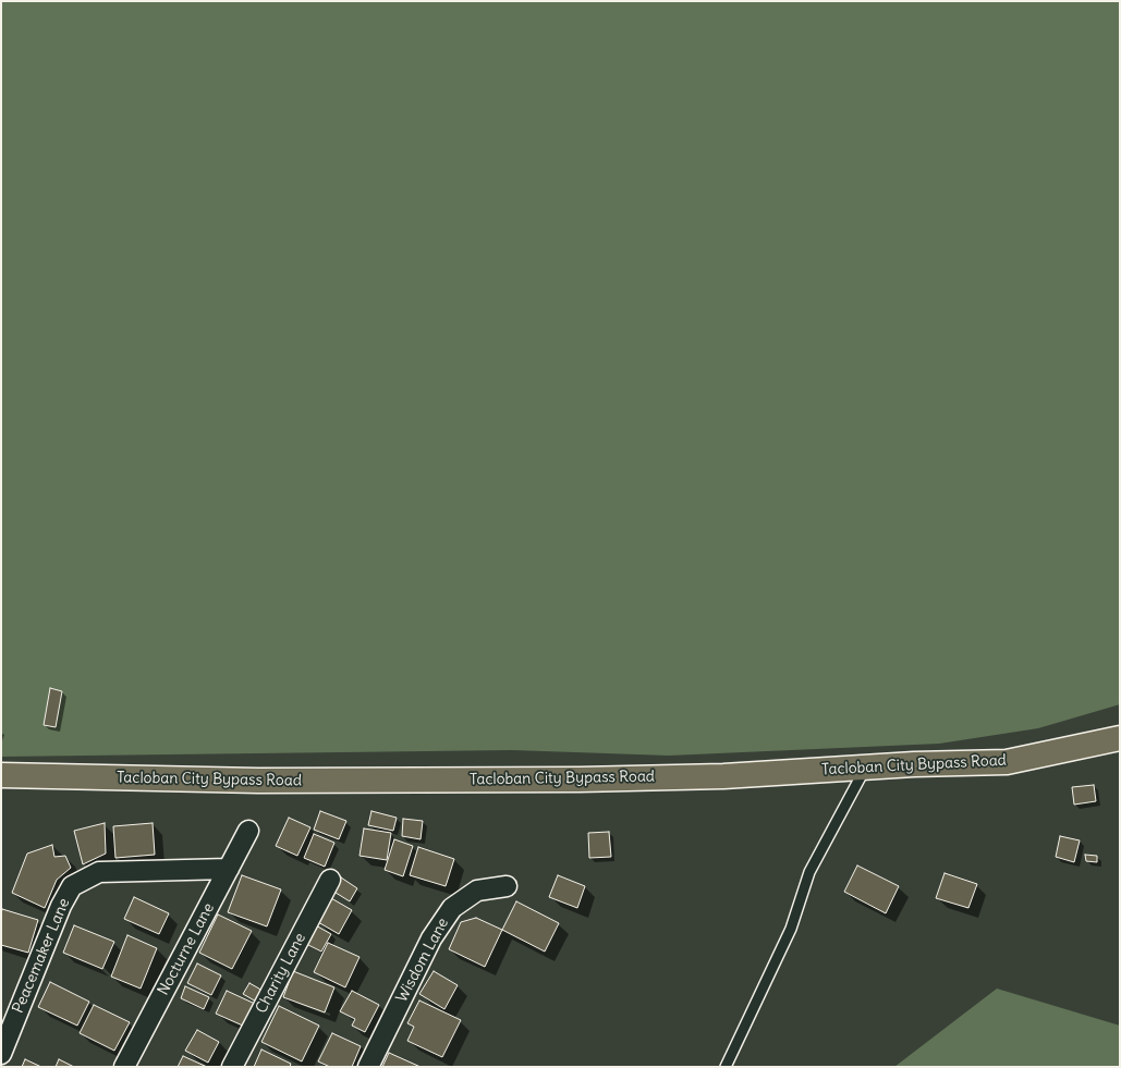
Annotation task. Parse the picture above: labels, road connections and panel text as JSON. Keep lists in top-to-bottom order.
{
  "streets": {
    "highway": ["Tacloban City Bypass Road"],
    "street": [
      "Nocturne Lane",
      "Peacemaker Lane",
      "Wisdom Lane",
      "Charity Lane"
    ]
  },
  "crossings": [
    ["Nocturne Lane", "Peacemaker Lane"]
  ]
}
